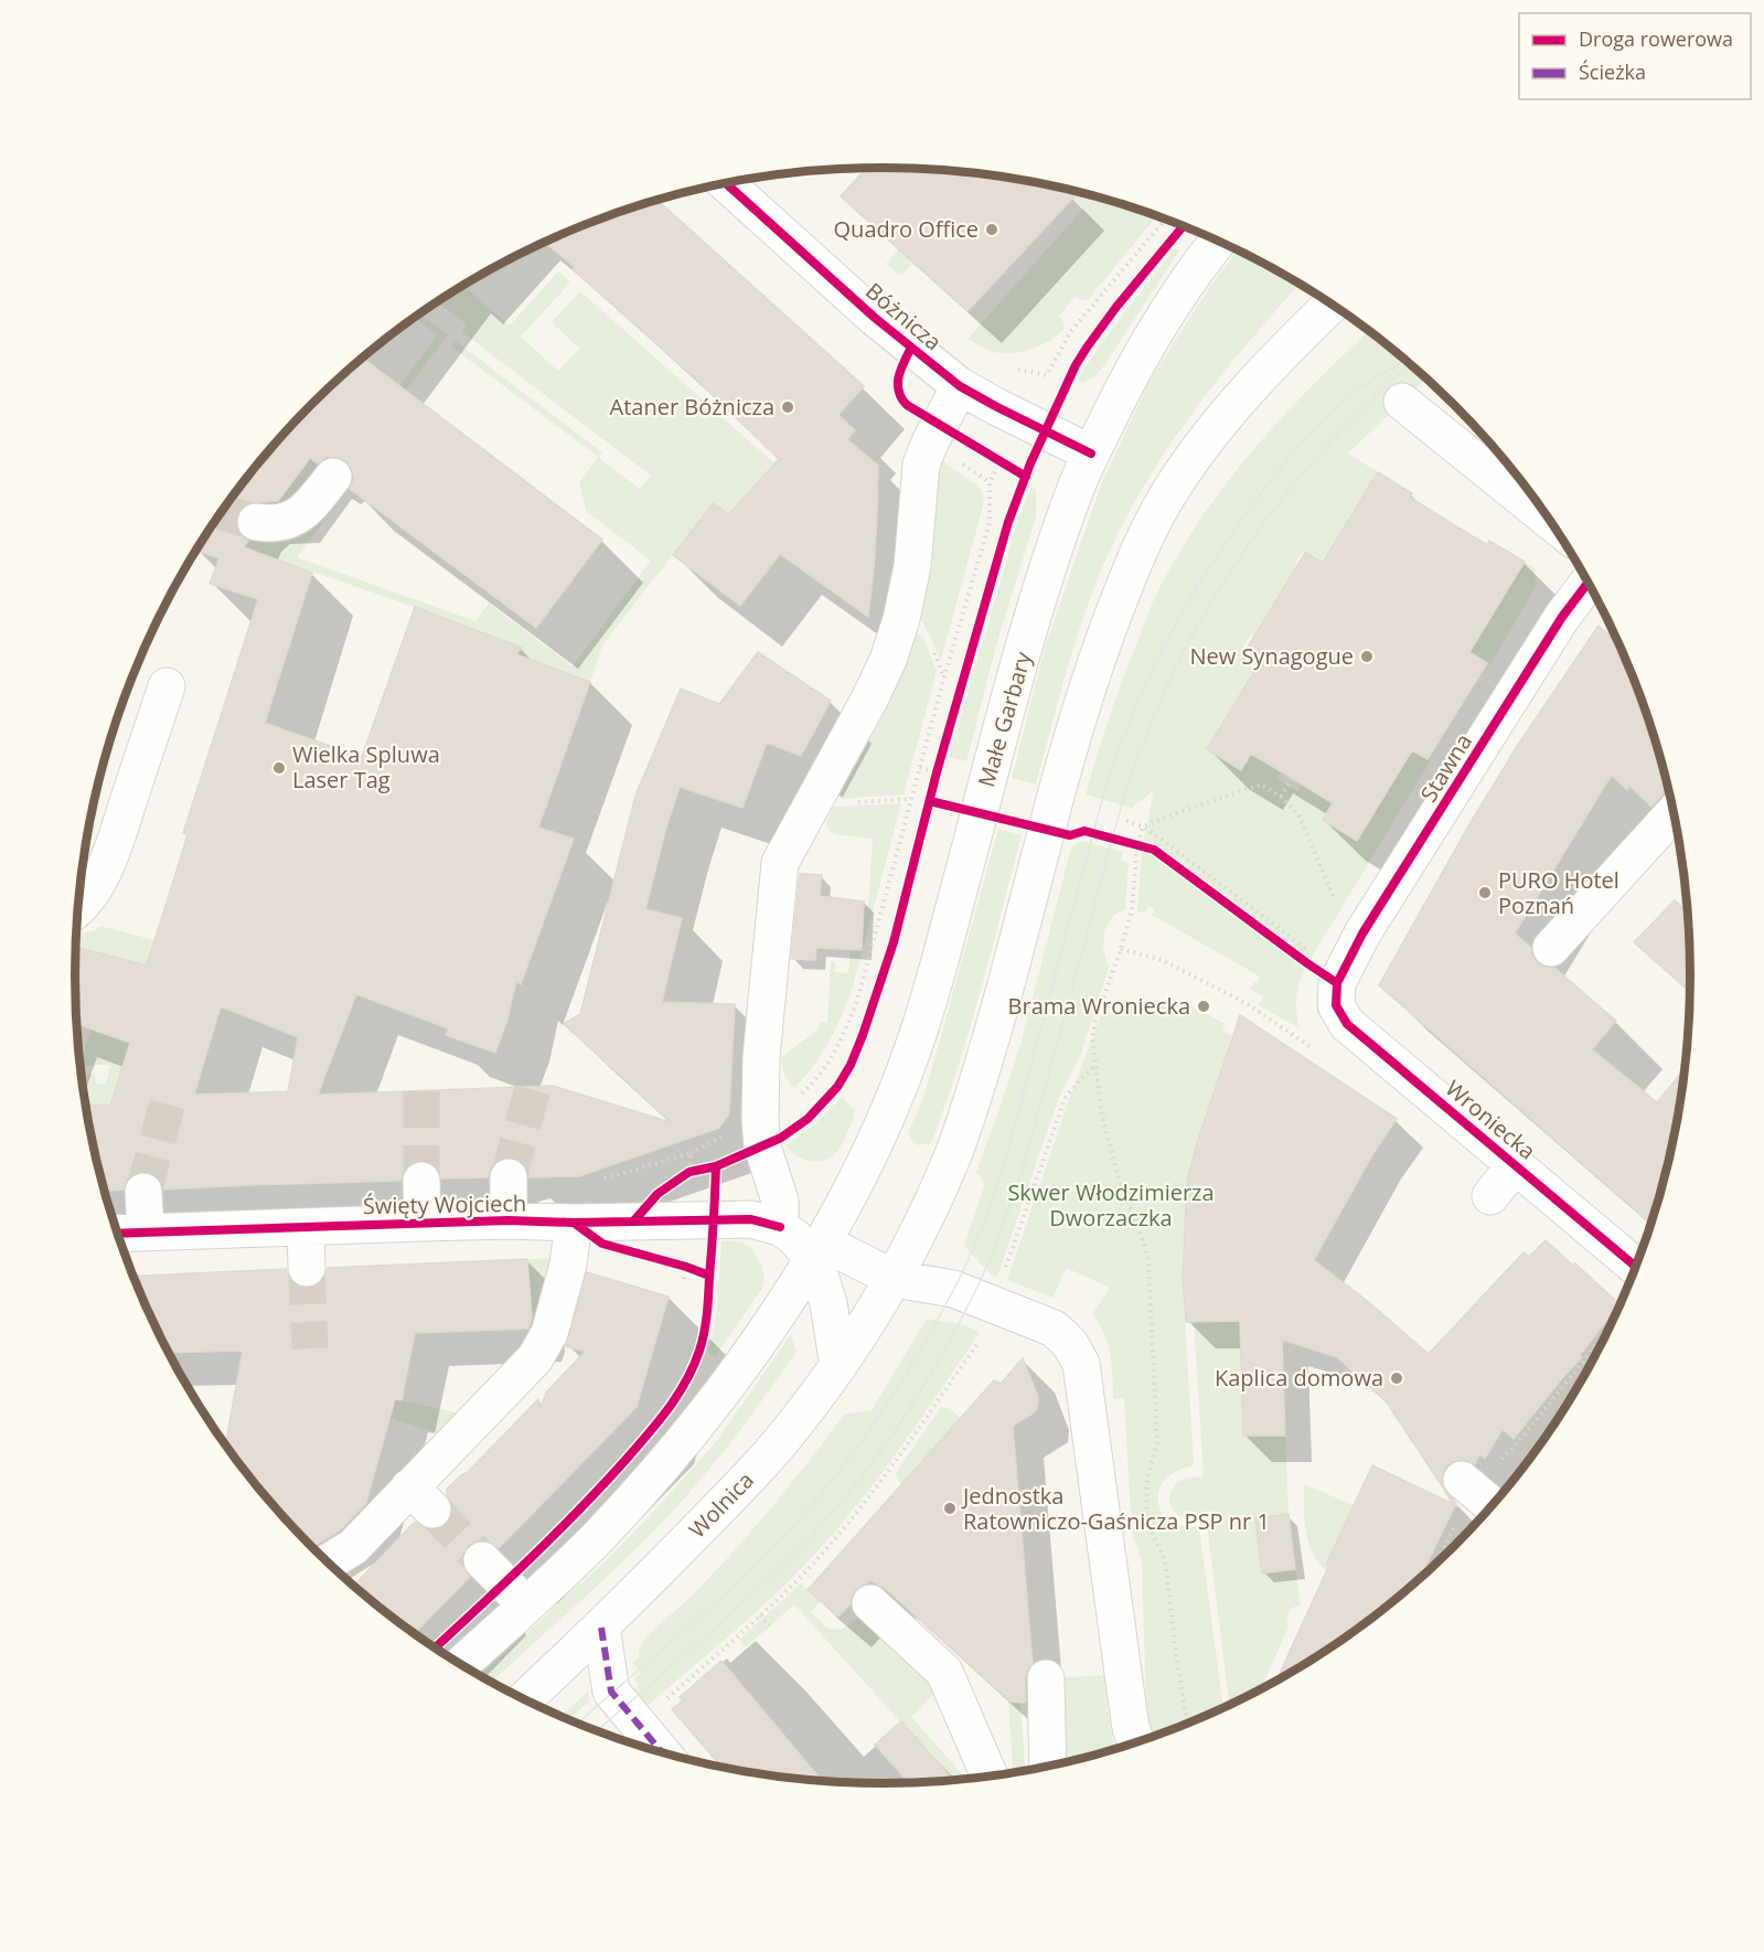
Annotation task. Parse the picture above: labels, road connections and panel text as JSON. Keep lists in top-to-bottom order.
{
  "streets": {
    "street": [
      "Bóżnicza",
      "Małe Garbary",
      "Stawna",
      "Wroniecka",
      "Święty Wojciech",
      "Wolnica"
    ]
  },
  "crossings": [
    ["Bóżnicza", "Małe Garbary"],
    ["Małe Garbary", "Święty Wojciech"],
    ["Stawna", "Wroniecka"]
  ],
  "parks": ["Skwer Włodzimierza Dworzaczka"],
  "places": [
    "Quadro Office",
    "Ataner Bóżnicza",
    "New Synagogue",
    "Wielka Spluwa Laser Tag",
    "PURO Hotel Poznań",
    "Brama Wroniecka",
    "Kaplica domowa",
    "Jednostka Ratowniczo-Gaśnicza PSP nr 1"
  ],
  "legend": ["Droga rowerowa", "Ścieżka"]
}
